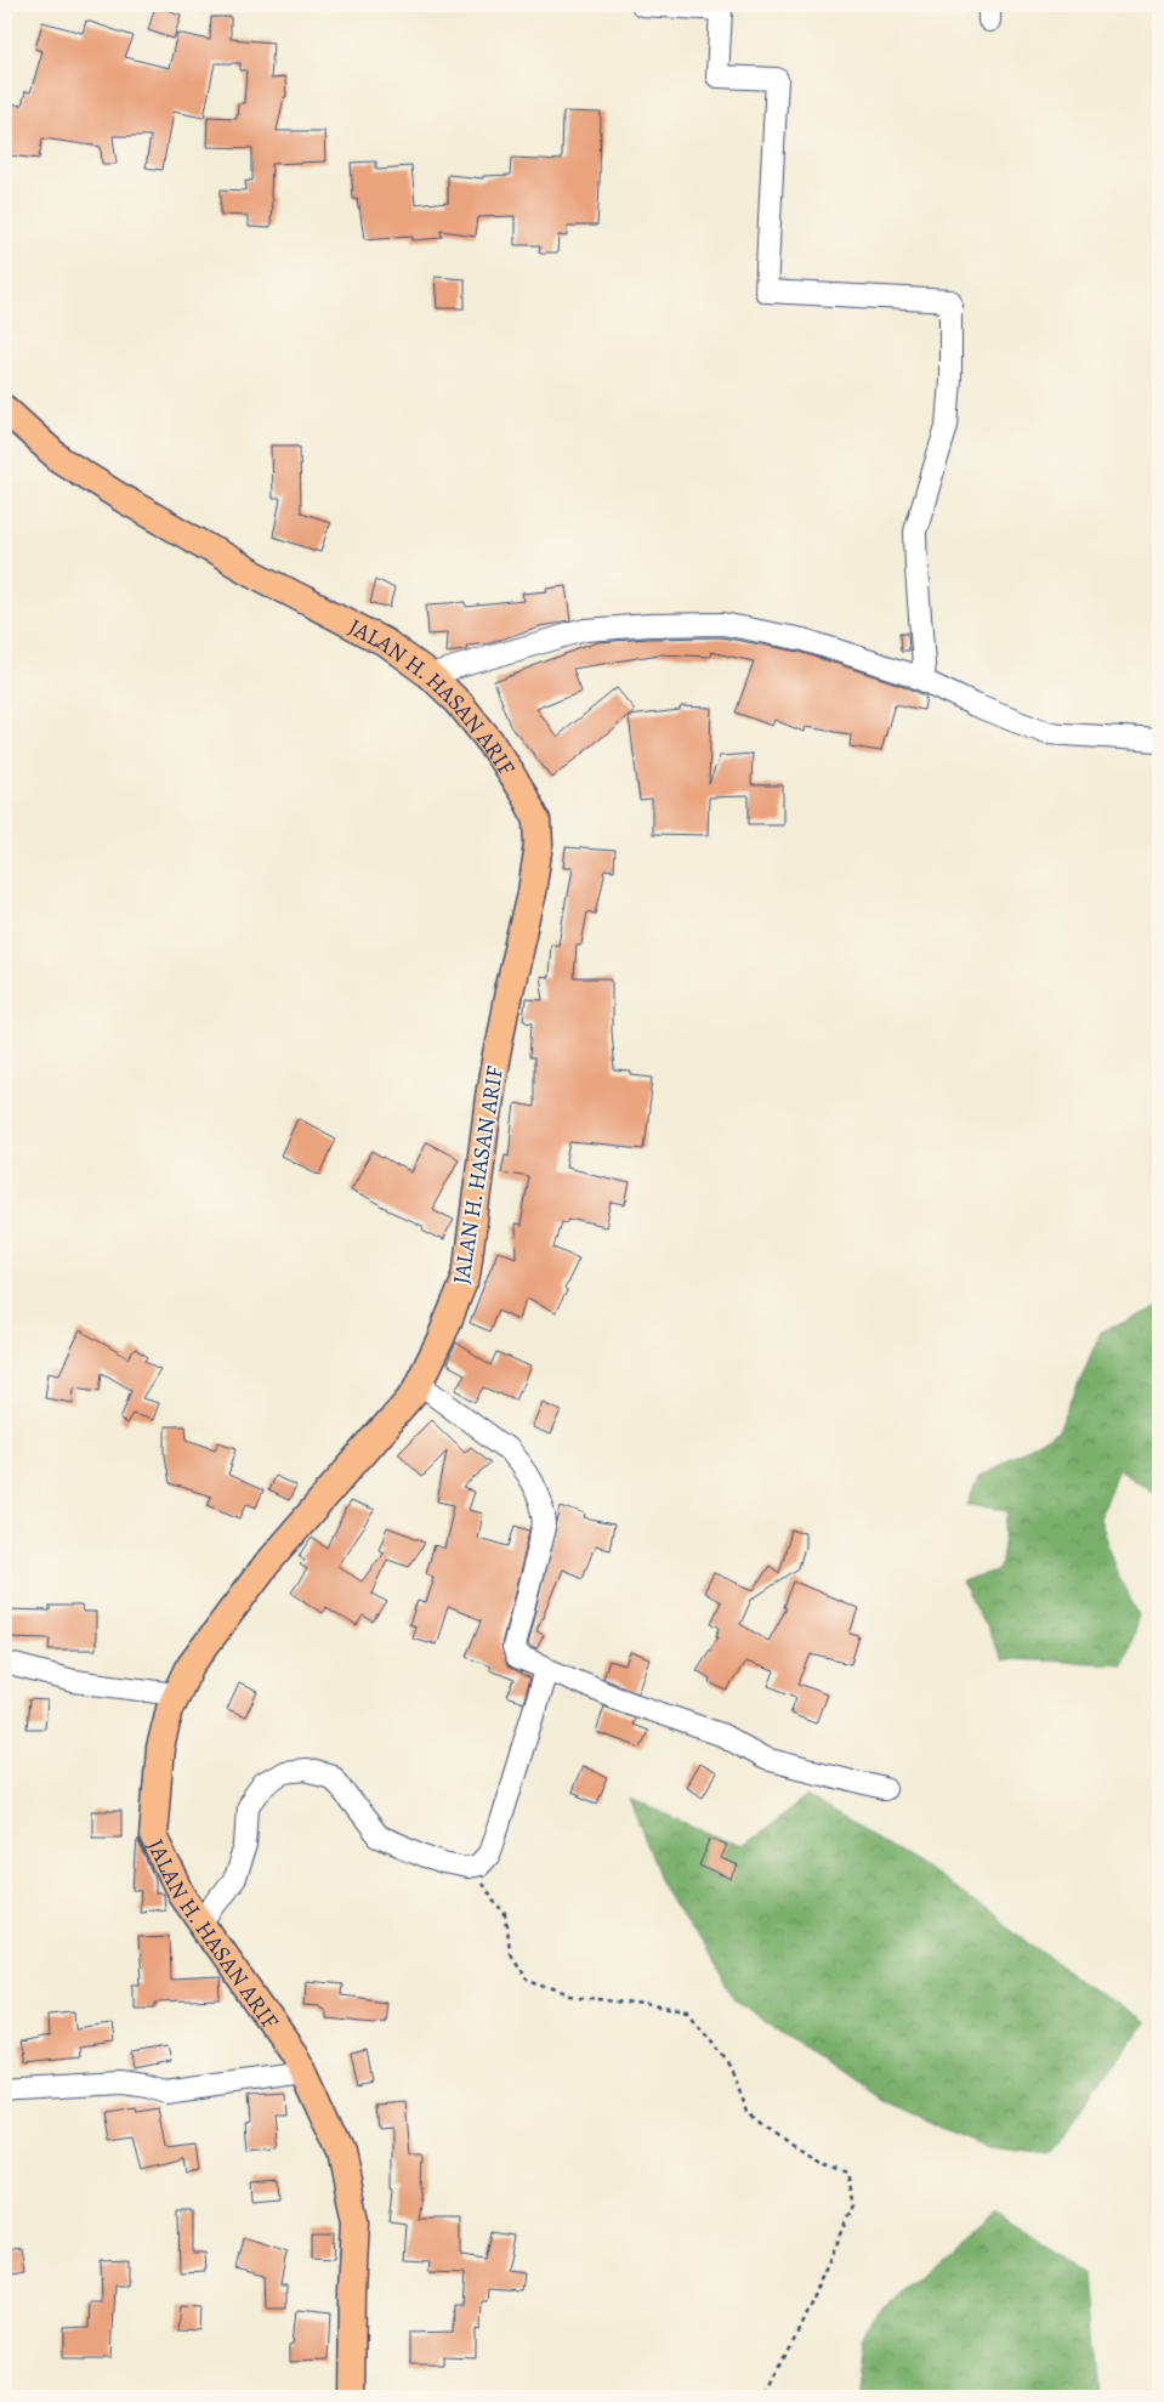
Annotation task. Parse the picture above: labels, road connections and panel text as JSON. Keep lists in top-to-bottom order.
{
  "streets": {
    "main road": ["JALAN H. HASAN ARIF"]
  }
}
